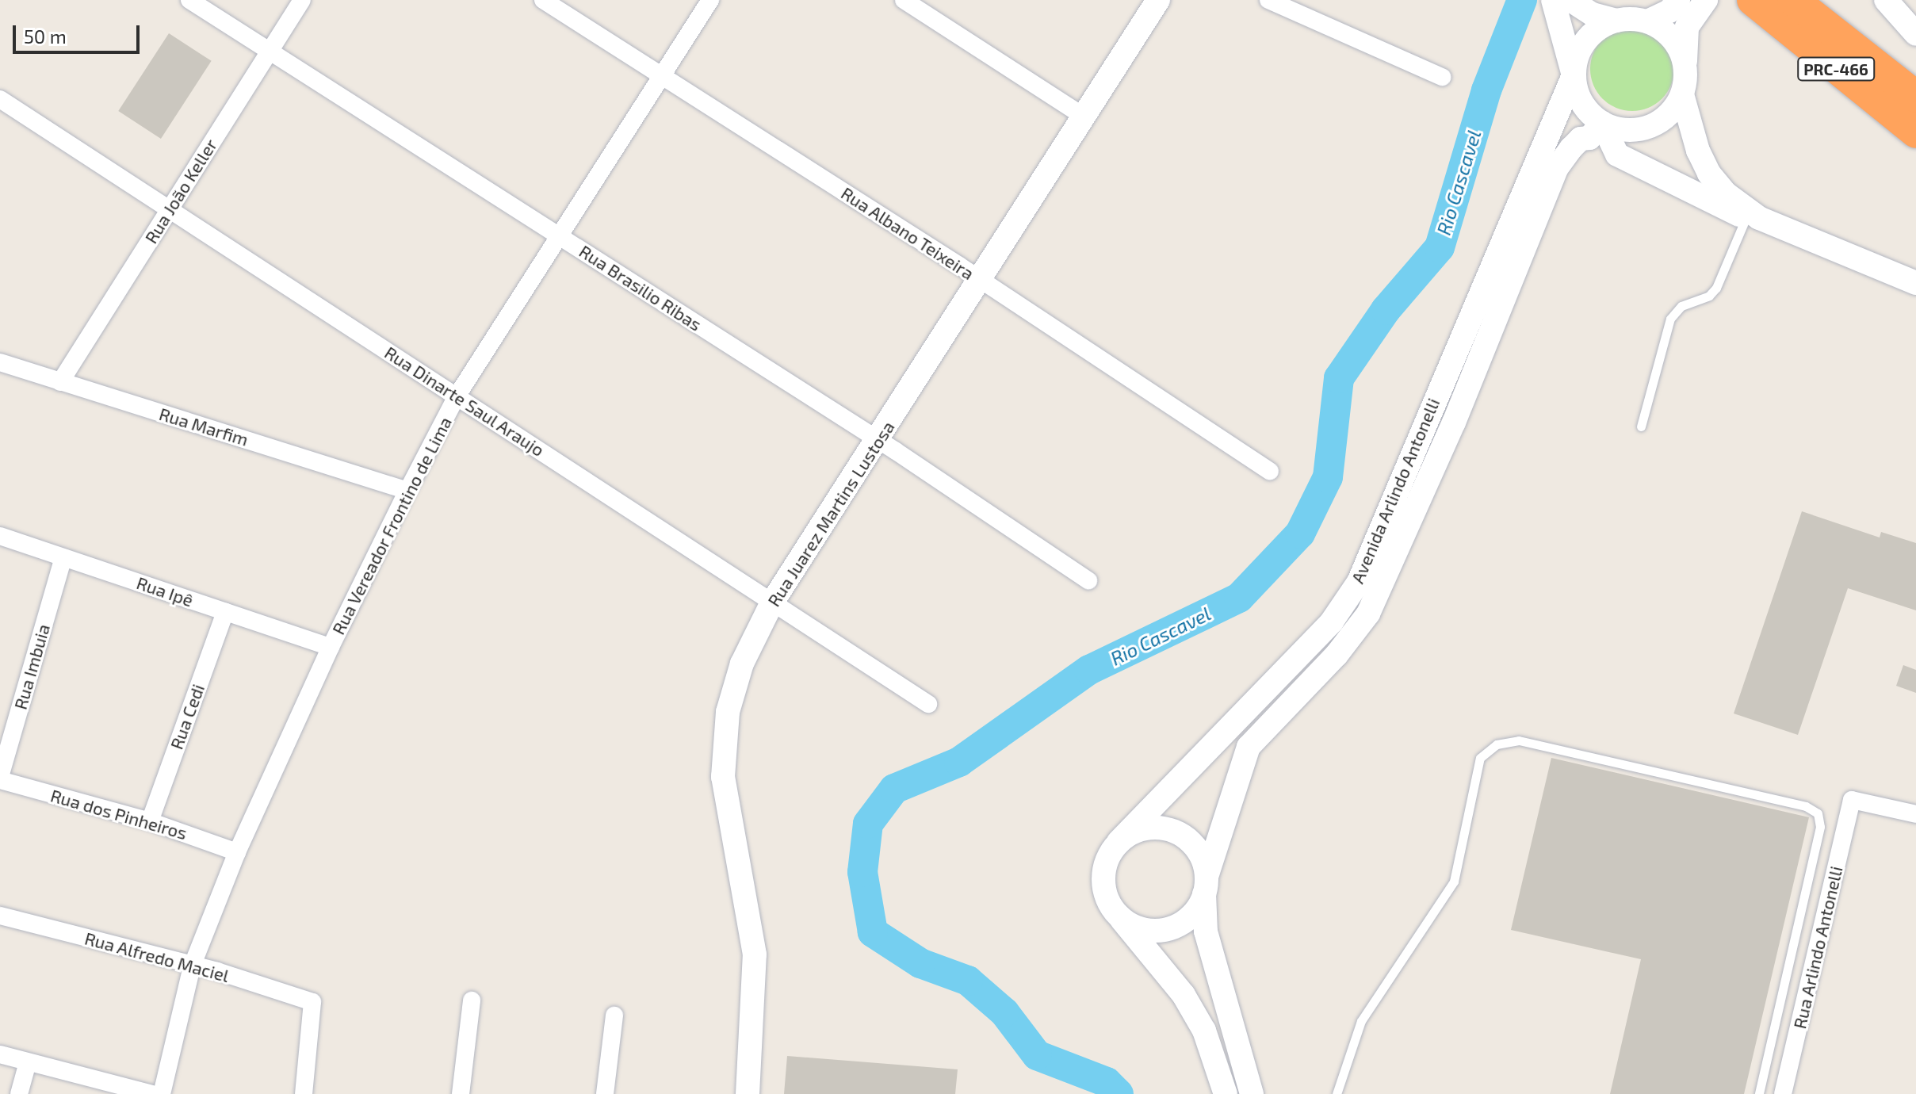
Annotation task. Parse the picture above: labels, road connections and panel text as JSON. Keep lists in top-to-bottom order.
{
  "streets": {
    "highway": ["PRC-466"],
    "main road": ["Avenida Arlindo Antonelli", "Rua Juarez Martins Lustosa"],
    "street": [
      "Rua João Keller",
      "Rua Albano Teixeira",
      "Rua Brasilio Ribas",
      "Rua Dinarte Saul Araujo",
      "Rua Marfim",
      "Rua Vereador Frontino de Lima",
      "Rua Ipê",
      "Rua Imbuia",
      "Rua Cedi",
      "Rua dos Pinheiros",
      "Rua Arlindo Antonelli",
      "Rua Alfredo Maciel"
    ]
  },
  "crossings": [
    ["Rua João Keller", "Rua Brasilio Ribas"],
    ["Rua João Keller", "Rua Dinarte Saul Araujo"],
    ["Rua João Keller", "Rua Marfim"],
    ["Rua Albano Teixeira", "Rua Juarez Martins Lustosa"],
    ["Rua Albano Teixeira", "Rua Vereador Frontino de Lima"],
    ["Rua Brasilio Ribas", "Rua Juarez Martins Lustosa"],
    ["Rua Brasilio Ribas", "Rua Vereador Frontino de Lima"],
    ["Rua Dinarte Saul Araujo", "Rua Juarez Martins Lustosa"],
    ["Rua Dinarte Saul Araujo", "Rua Vereador Frontino de Lima"],
    ["Rua Marfim", "Rua Vereador Frontino de Lima"],
    ["Rua Vereador Frontino de Lima", "Rua Ipê"],
    ["Rua Vereador Frontino de Lima", "Rua dos Pinheiros"],
    ["Rua Vereador Frontino de Lima", "Rua Alfredo Maciel"],
    ["Rua Ipê", "Rua Imbuia"],
    ["Rua Ipê", "Rua Cedi"],
    ["Rua Imbuia", "Rua dos Pinheiros"],
    ["Rua Cedi", "Rua dos Pinheiros"]
  ],
  "water": ["Rio Cascavel"],
  "scale_bar": "50 m"
}
